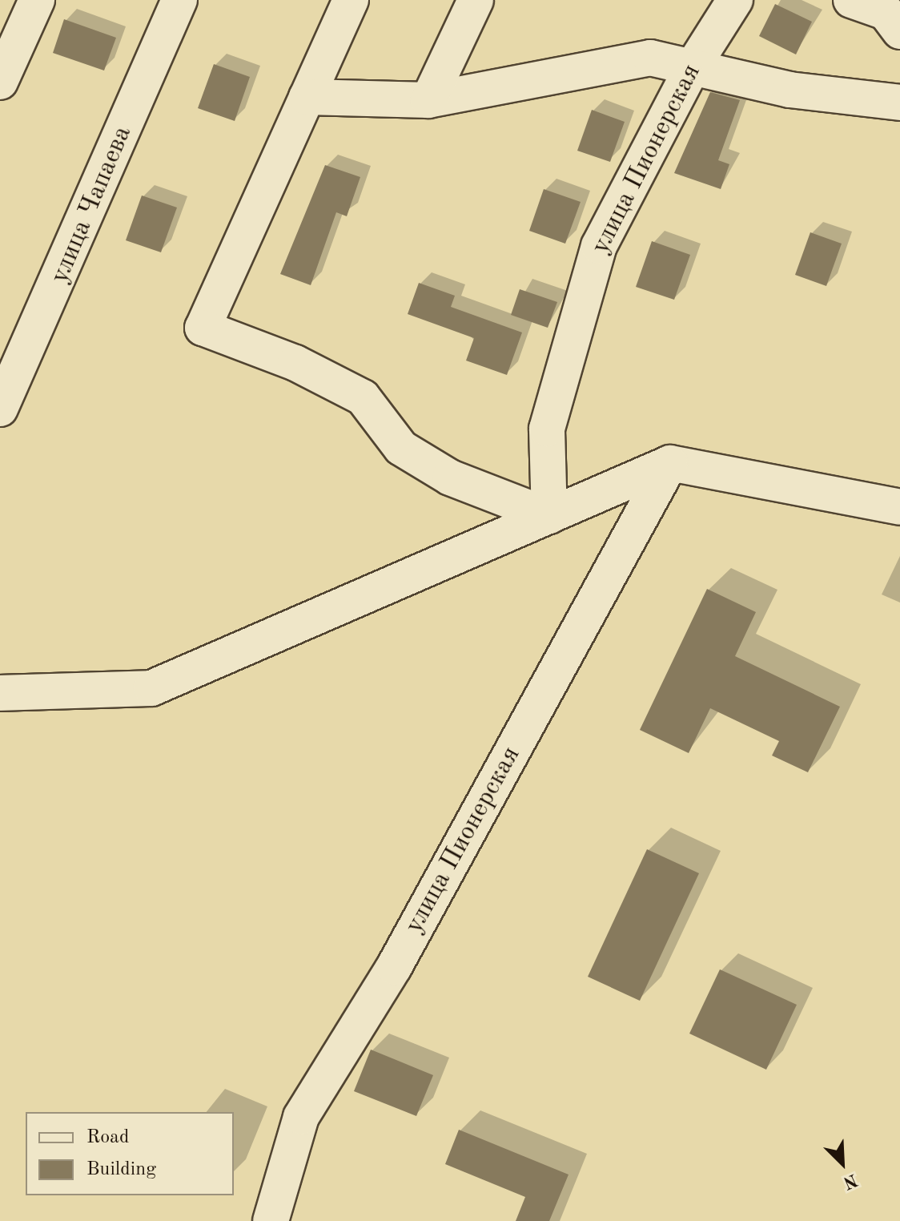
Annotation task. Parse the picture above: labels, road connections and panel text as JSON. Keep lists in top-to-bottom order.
{
  "streets": {
    "street": ["улица Пионерская", "улица Чапаева"]
  },
  "legend": ["Road", "Building"],
  "north": "bottom right"
}
